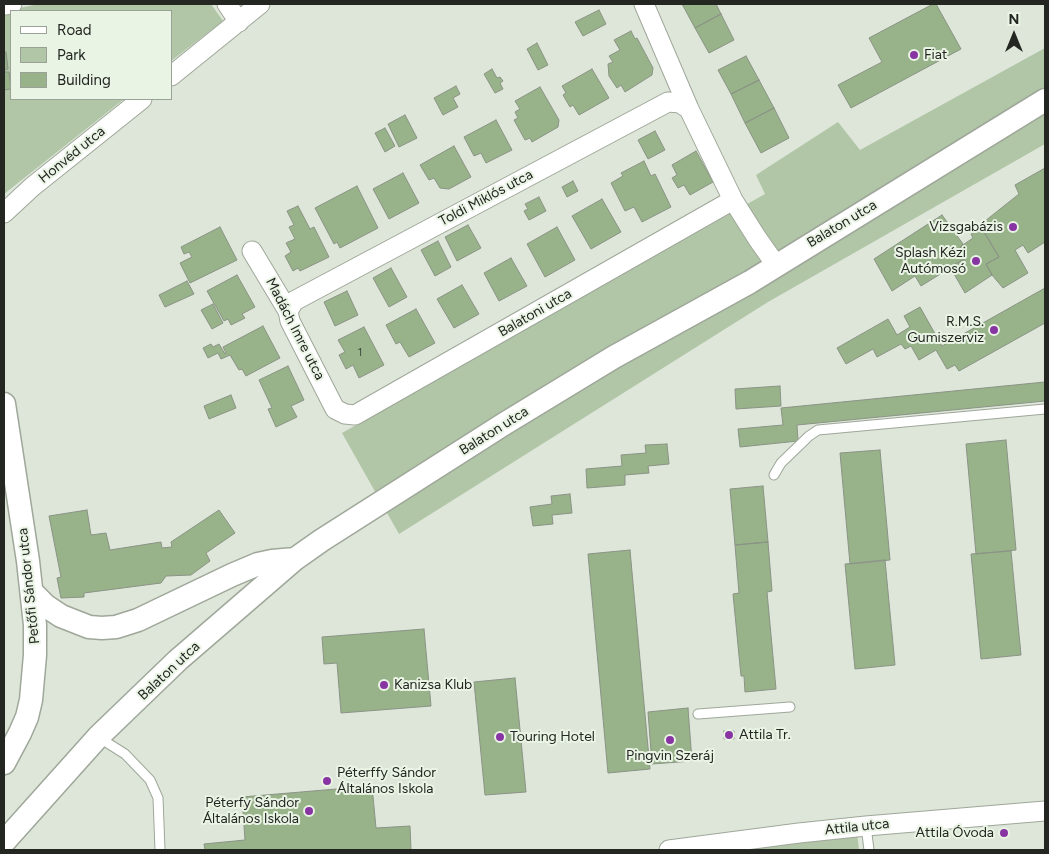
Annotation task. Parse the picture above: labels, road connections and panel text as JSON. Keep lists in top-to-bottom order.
{
  "streets": {
    "street": [
      "Honvéd utca",
      "Toldi Miklós utca",
      "Balaton utca",
      "Balatoni utca",
      "Madách Imre utca",
      "Petőfi Sándor utca",
      "Attila utca"
    ]
  },
  "crossings": [
    ["Toldi Miklós utca", "Madách Imre utca"],
    ["Balatoni utca", "Madách Imre utca"]
  ],
  "places": [
    "Fiat",
    "Vizsgabázis",
    "Splash Kézi Autómosó",
    "R.M.S. Gumiszerviz",
    "Kanizsa Klub",
    "Attila Tr.",
    "Touring Hotel",
    "Pingvin Szeráj",
    "Péterffy Sándor Általános Iskola",
    "Péterfy Sándor Általános Iskola",
    "Attila Óvoda"
  ],
  "house_numbers": ["1"],
  "legend": ["Road", "Park", "Building"],
  "north": "top"
}
